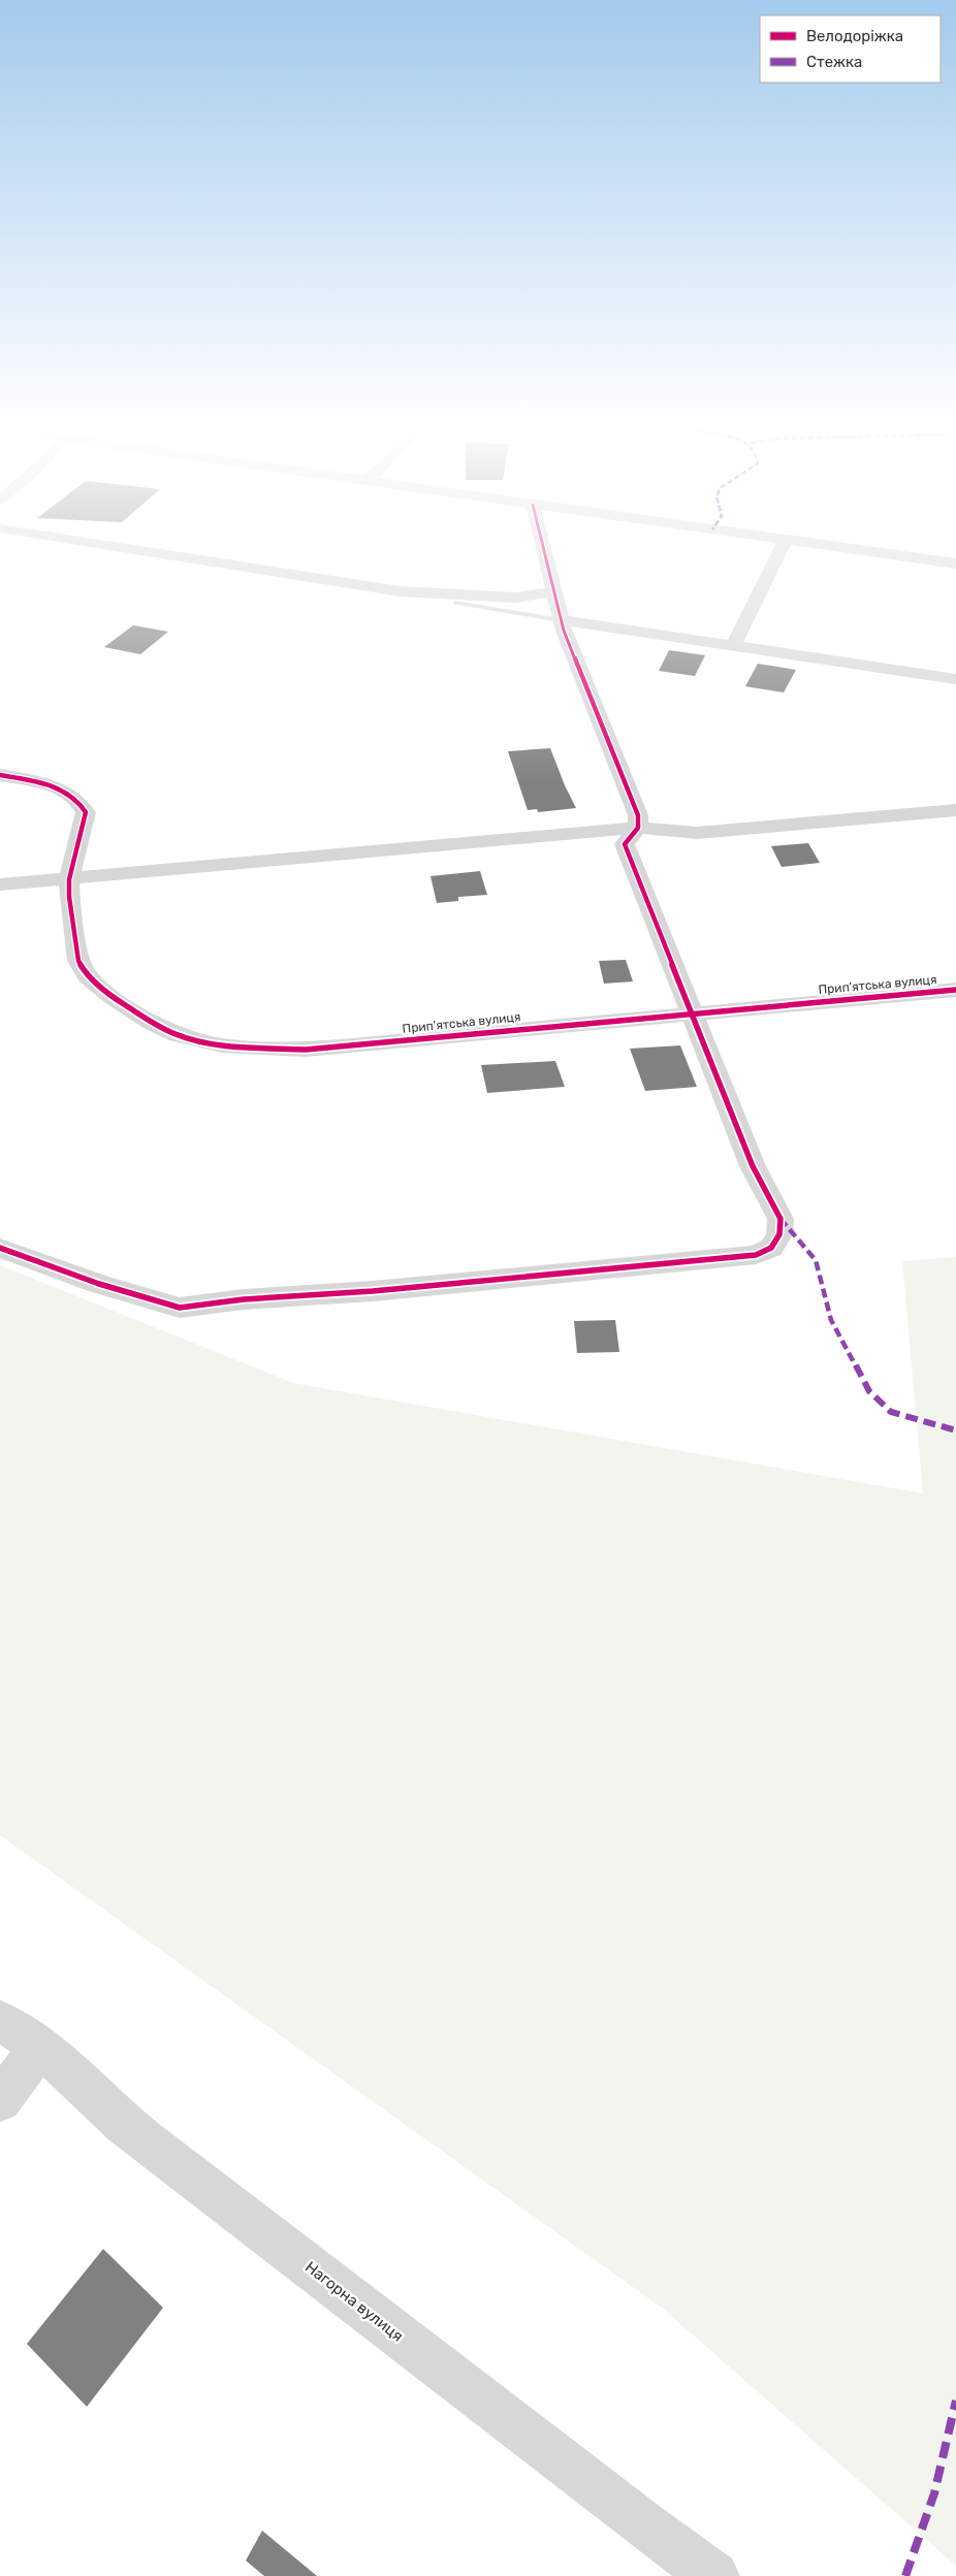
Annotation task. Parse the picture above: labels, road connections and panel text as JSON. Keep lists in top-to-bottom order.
{
  "streets": {
    "street": ["Прип’ятська вулиця", "Нагорна вулиця"]
  },
  "legend": ["Велодоріжка", "Стежка"]
}
